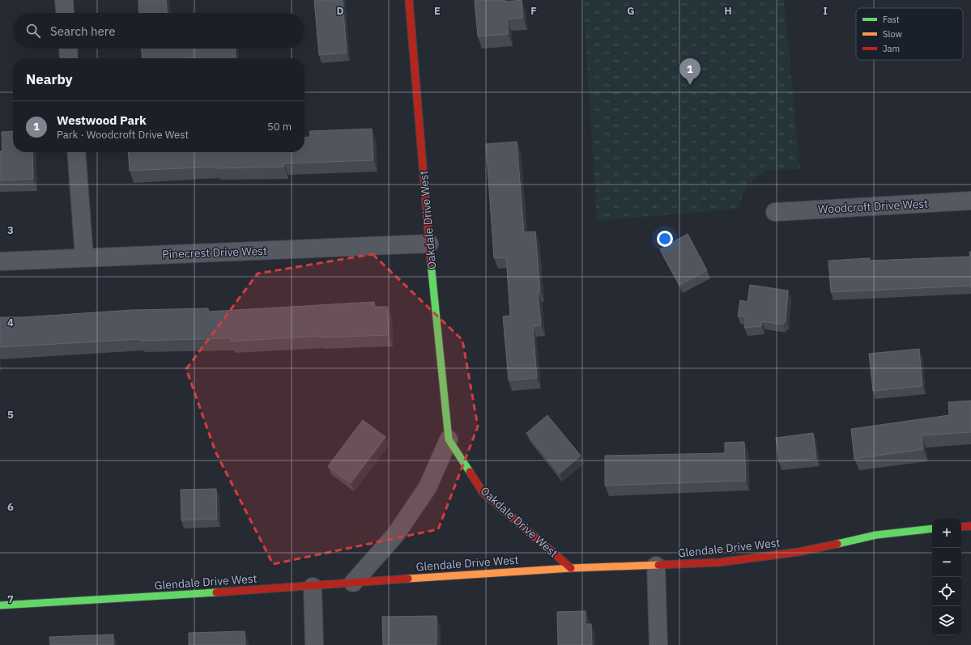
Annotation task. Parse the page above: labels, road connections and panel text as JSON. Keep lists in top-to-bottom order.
{
  "streets": {
    "street": [
      "Woodcroft Drive West",
      "Oakdale Drive West",
      "Pinecrest Drive West",
      "Glendale Drive West"
    ]
  },
  "crossings": [
    ["Oakdale Drive West", "Pinecrest Drive West"],
    ["Oakdale Drive West", "Glendale Drive West"]
  ],
  "legend": ["Fast", "Slow", "Jam"],
  "page": {
    "search": "Search here",
    "pins": "1",
    "heading": "Nearby",
    "list": [
      {
        "mark": "1",
        "name": "Westwood Park",
        "note": "Park · Woodcroft Drive West",
        "value": "50 m"
      }
    ],
    "map_buttons": ["+", "−"]
  },
  "grid": {
    "columns": [
      "D",
      "E",
      "F",
      "G",
      "H",
      "I"
    ],
    "rows": [
      "3",
      "4",
      "5",
      "6",
      "7"
    ]
  }
}
